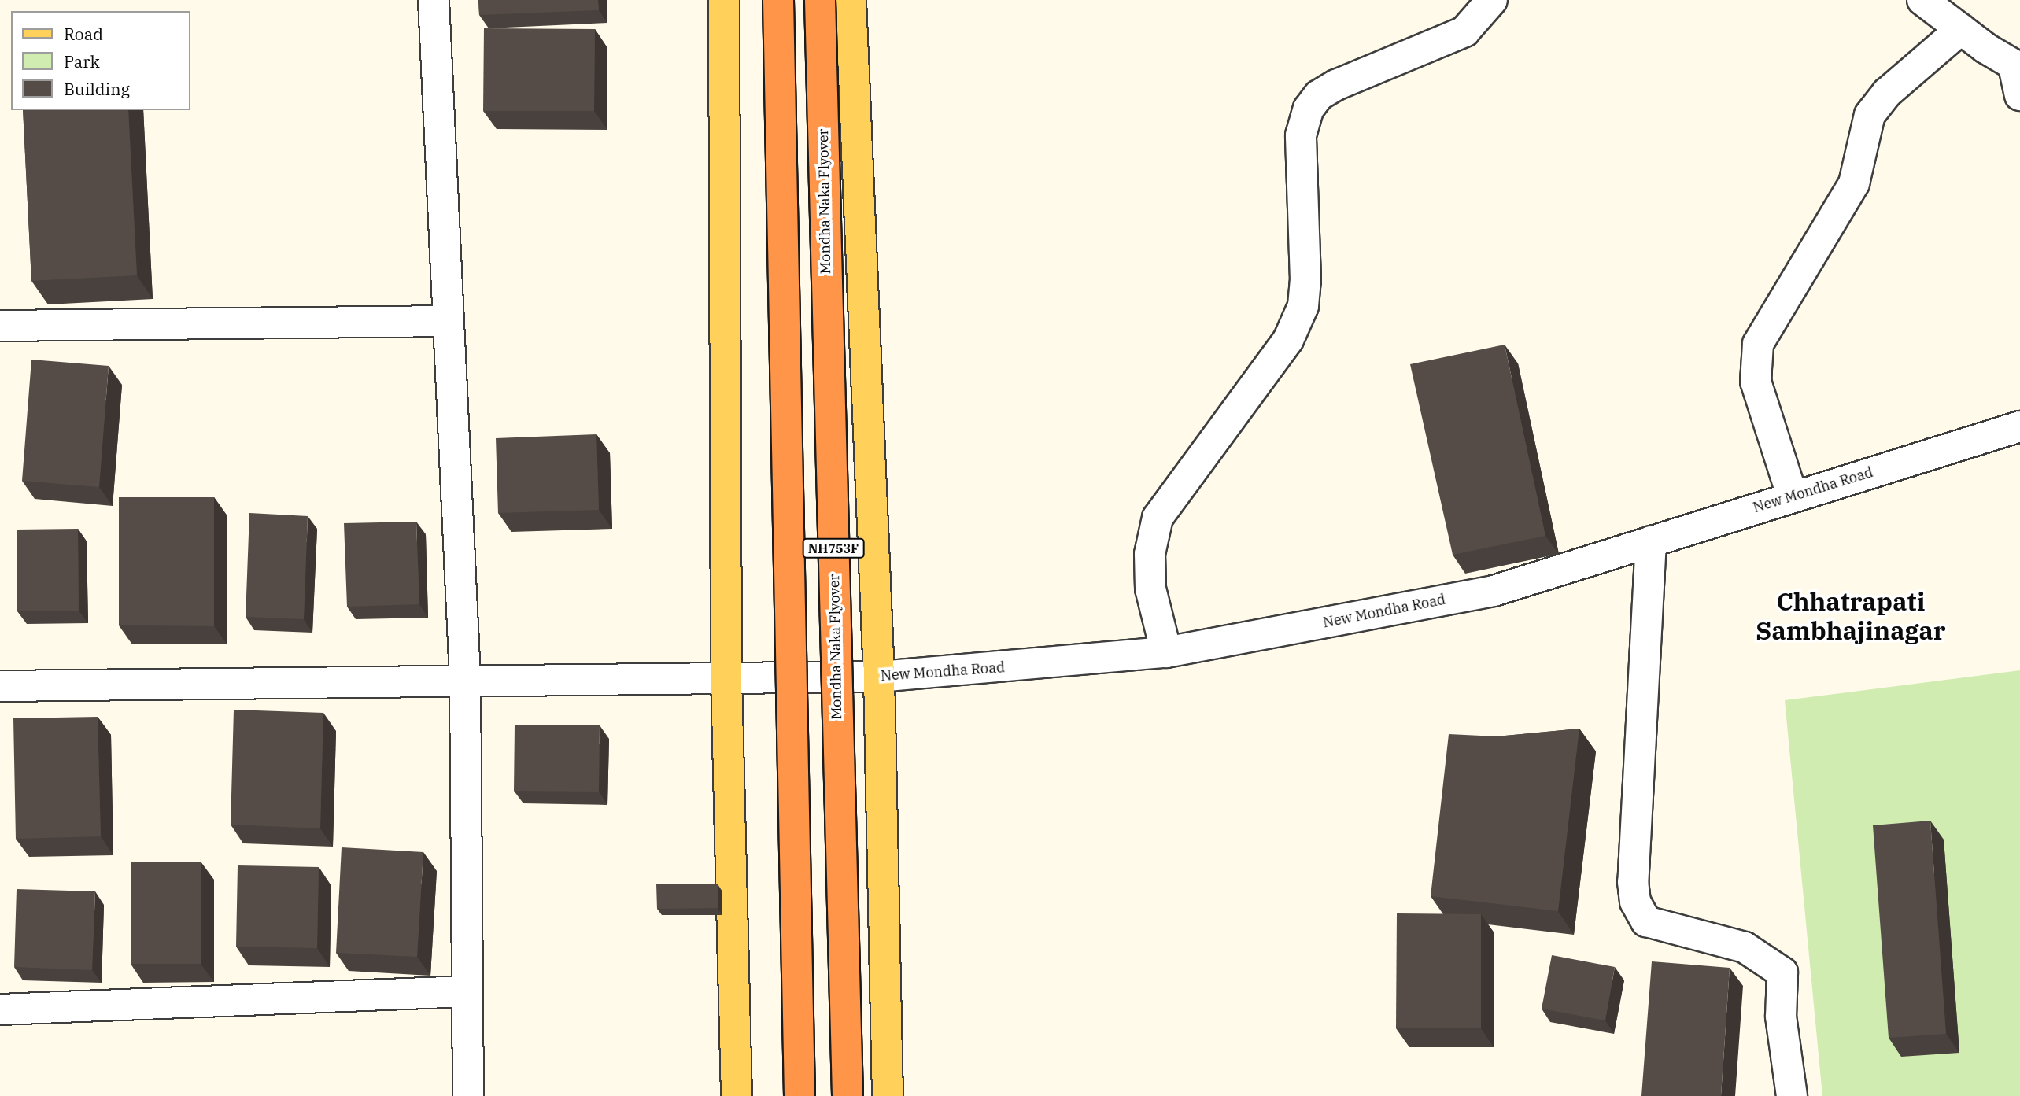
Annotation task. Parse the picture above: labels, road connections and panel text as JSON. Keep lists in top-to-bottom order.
{
  "streets": {
    "highway": ["Mondha Naka Flyover", "NH753F"],
    "street": ["New Mondha Road"]
  },
  "districts": ["Chhatrapati Sambhajinagar"],
  "legend": ["Road", "Park", "Building"]
}
